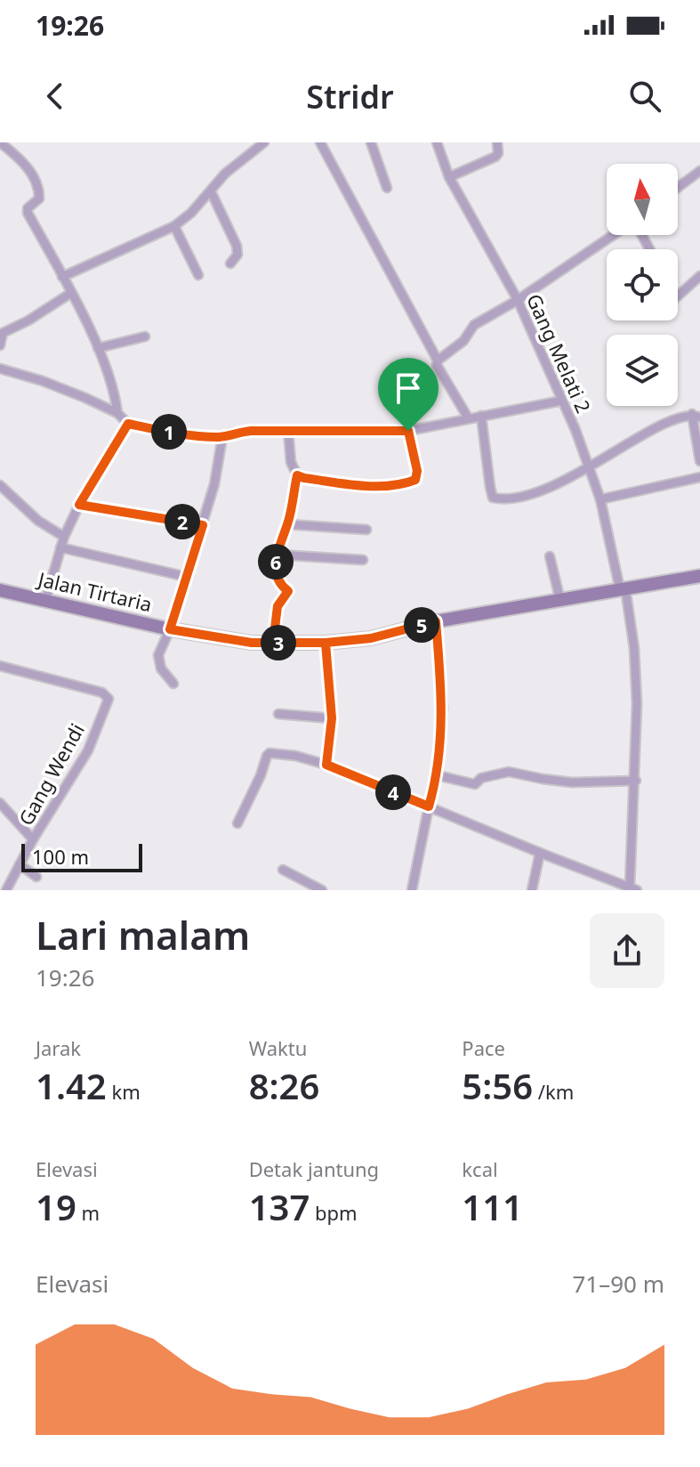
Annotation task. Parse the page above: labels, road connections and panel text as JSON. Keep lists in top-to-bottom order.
{
  "streets": {
    "street": ["Gang Melati 2", "Jalan Tirtaria", "Gang Wendi"]
  },
  "crossings": [
    ["Gang Melati 2", "Jalan Tirtaria"]
  ],
  "scale_bar": "100 m",
  "north": "top",
  "page": {
    "status": "19:26",
    "header": "Stridr",
    "pins": [
      "1",
      "2",
      "6",
      "5",
      "3",
      "4"
    ],
    "scale": "100 m",
    "heading": ["Lari malam", "19:26"],
    "stats": [
      ["Jarak", "1.42 km"],
      ["Waktu", "8:26"],
      ["Pace", "5:56 /km"],
      ["Elevasi", "19 m"],
      ["Detak jantung", "137 bpm"],
      ["kcal", "111"]
    ],
    "chart": ["Elevasi", "71–90 m"]
  }
}
